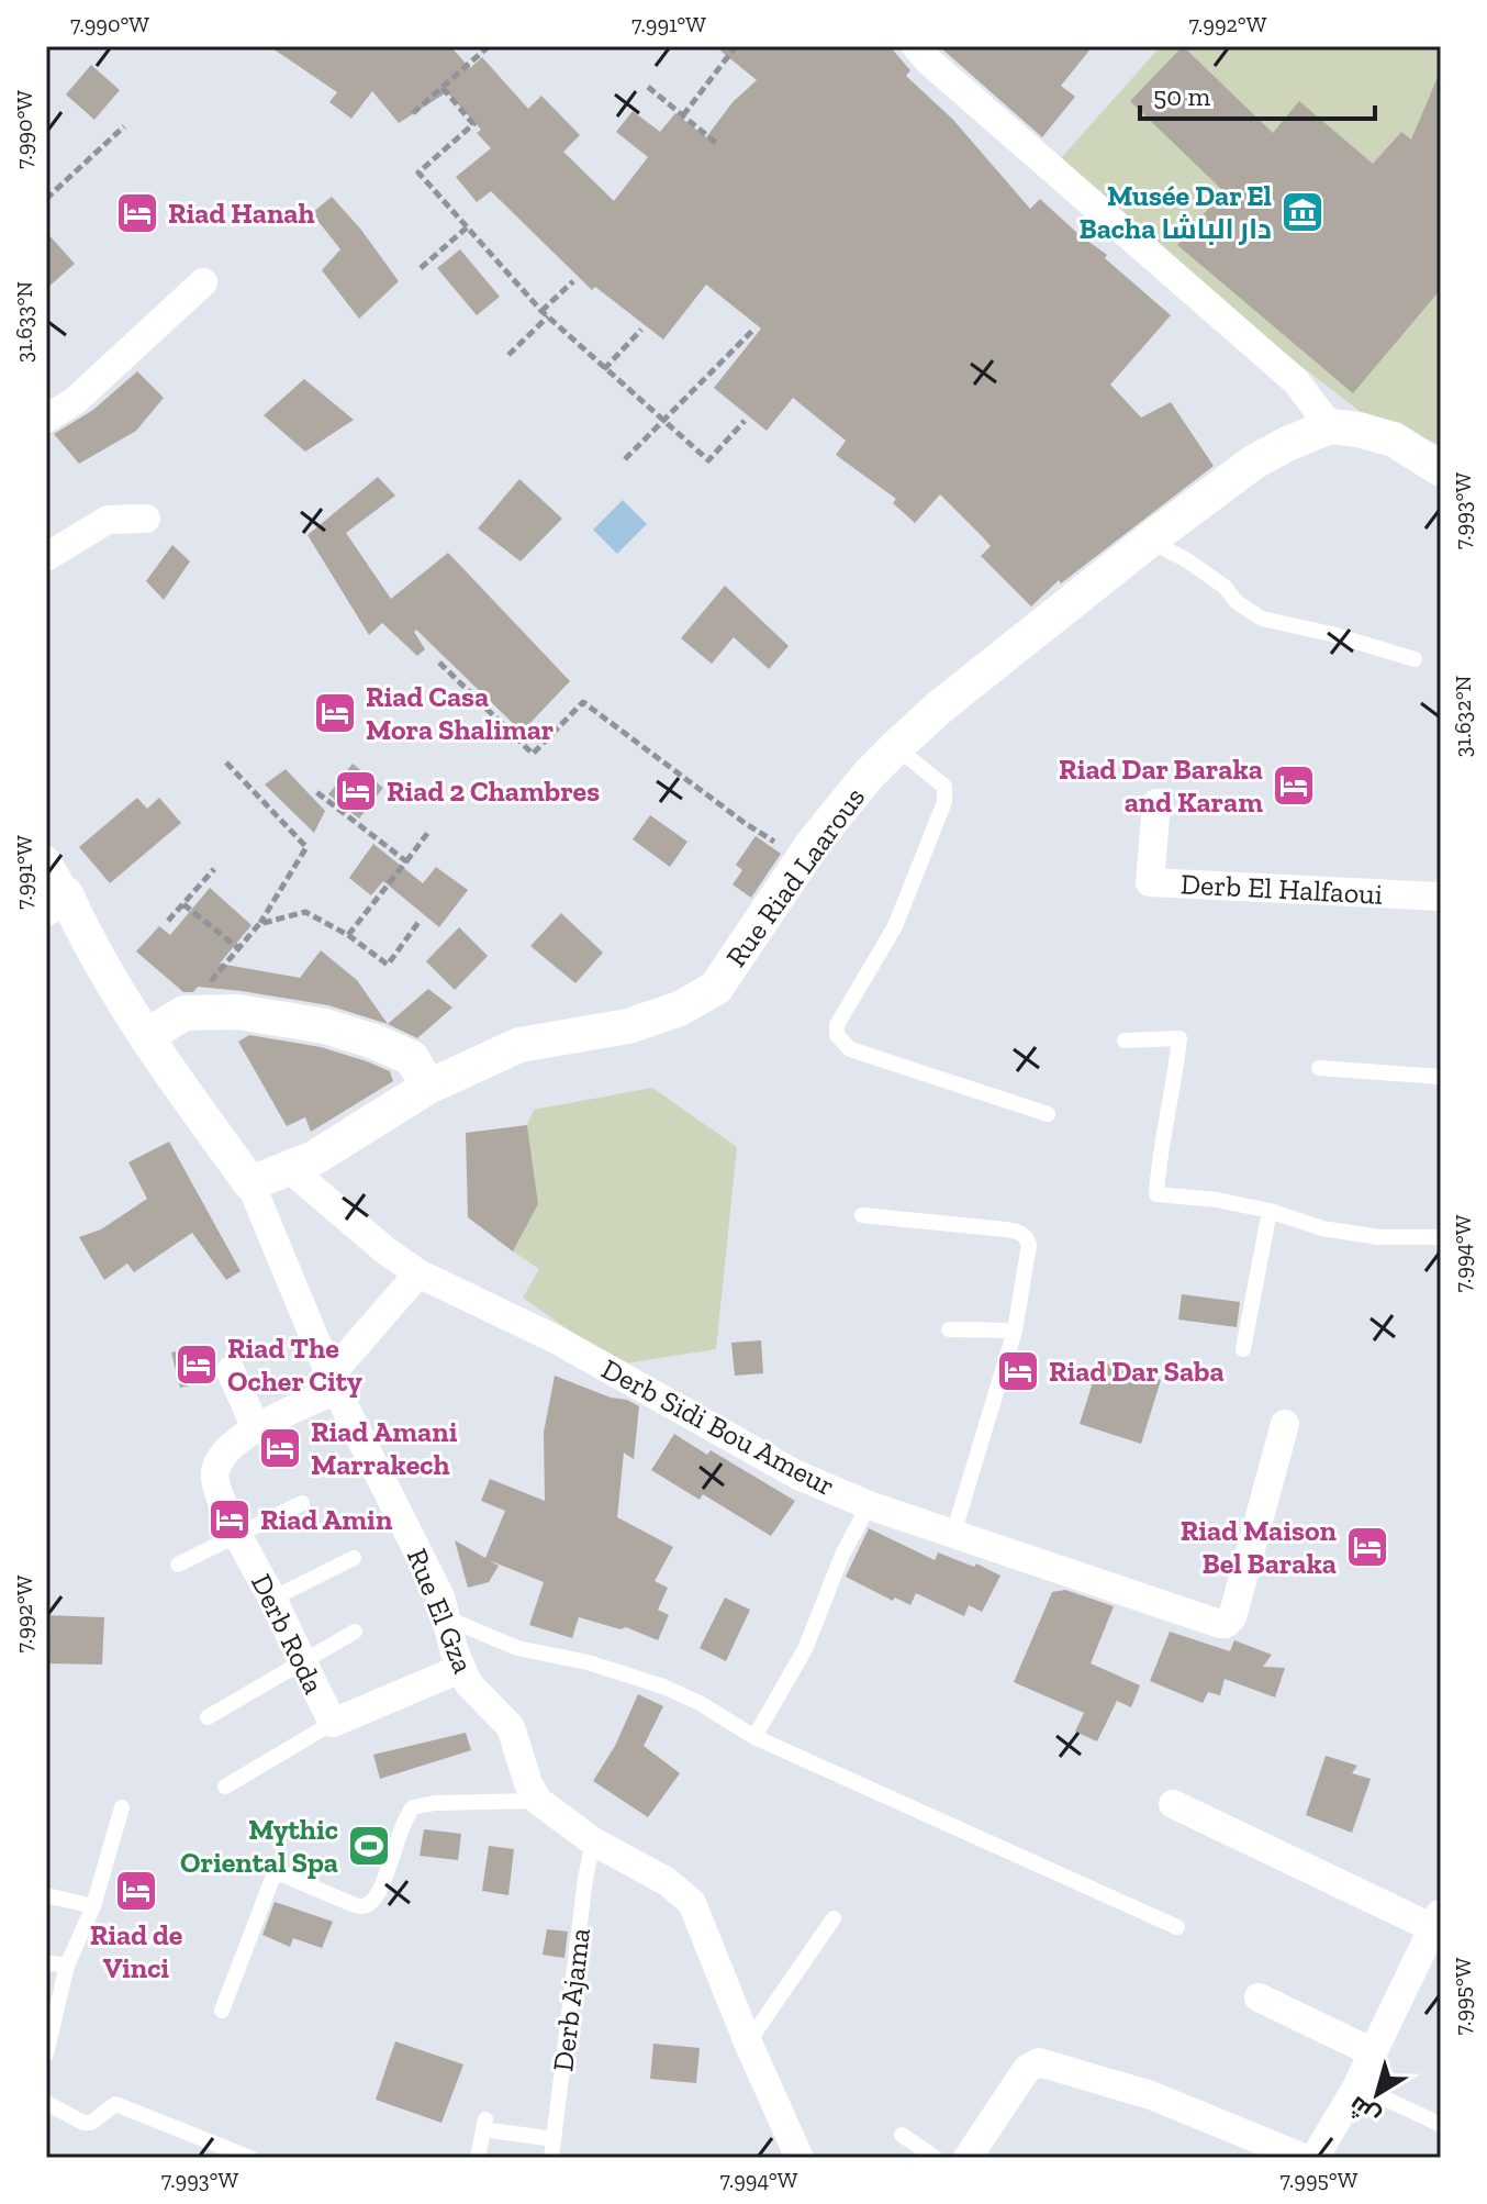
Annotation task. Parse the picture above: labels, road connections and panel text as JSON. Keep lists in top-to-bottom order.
{
  "streets": {
    "street": [
      "Rue Riad Laarous",
      "Derb El Halfaoui",
      "Derb Sidi Bou Ameur",
      "Rue El Gza",
      "Derb Roda"
    ],
    "lane": ["Derb Ajama"]
  },
  "crossings": [
    ["Rue Riad Laarous", "Derb Sidi Bou Ameur"],
    ["Rue Riad Laarous", "Rue El Gza"],
    ["Rue El Gza", "Derb Roda"]
  ],
  "places": {
    "museum": ["Musée Dar El Bacha دار الباشا"],
    "hotel": [
      "Riad Hanah",
      "Riad Casa Mora Shalimar",
      "Riad Dar Baraka and Karam",
      "Riad 2 Chambres",
      "Riad The Ocher City",
      "Riad Dar Saba",
      "Riad Amani Marrakech",
      "Riad Amin",
      "Riad Maison Bel Baraka",
      "Riad de Vinci"
    ],
    "sports": ["Mythic Oriental Spa"]
  },
  "scale_bar": "50 m",
  "north": "bottom left",
  "coordinates": [
    "7.990°W",
    "7.991°W",
    "7.992°W",
    "31.633°N",
    "7.993°W",
    "31.632°N",
    "7.994°W",
    "7.995°W"
  ]
}
